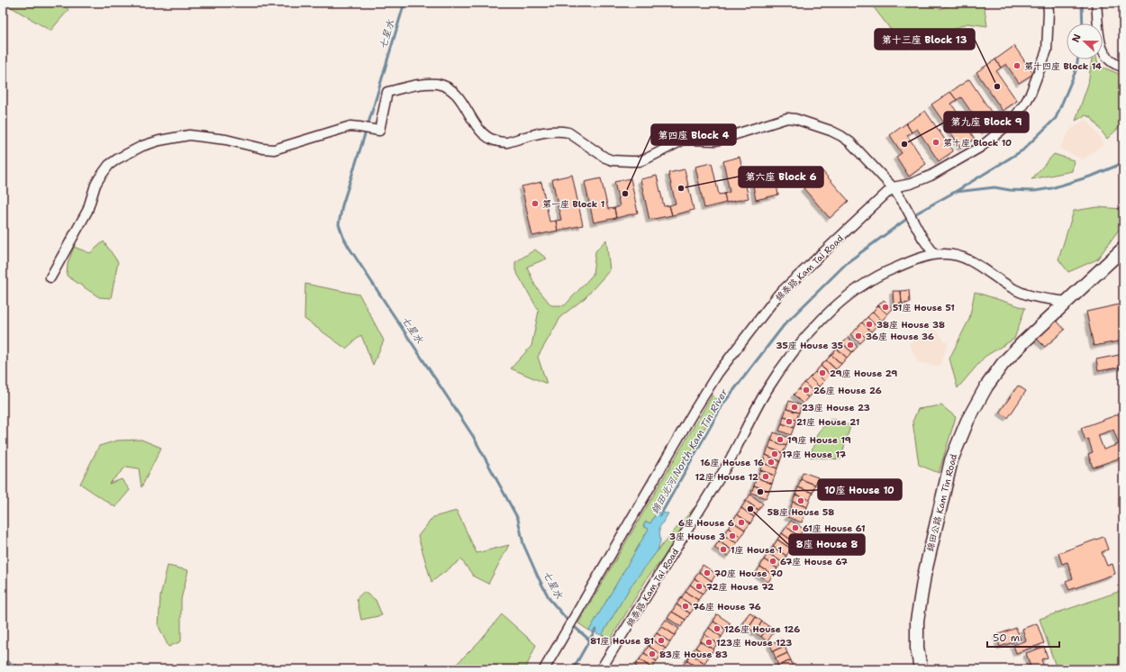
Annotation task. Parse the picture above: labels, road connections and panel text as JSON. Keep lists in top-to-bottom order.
{
  "streets": {
    "main road": ["錦田公路 Kam Tin Road"],
    "street": ["錦泰路 Kam Tai Road"]
  },
  "crossings": [
    ["錦泰路 Kam Tai Road", "錦田公路 Kam Tin Road"]
  ],
  "water": ["七星水", "錦田北河 North Kam Tin River"],
  "places": [
    "第十四座 Block 14",
    "第十三座 Block 13",
    "第十座 Block 10",
    "第九座 Block 9",
    "第六座 Block 6",
    "第四座 Block 4",
    "第一座 Block 1",
    "51座 House 51",
    "38座 House 38",
    "36座 House 36",
    "35座 House 35",
    "29座 House 29",
    "26座 House 26",
    "23座 House 23",
    "21座 House 21",
    "19座 House 19",
    "17座 House 17",
    "16座 House 16",
    "12座 House 12",
    "10座 House 10",
    "58座 House 58",
    "8座 House 8",
    "6座 House 6",
    "61座 House 61",
    "3座 House 3",
    "1座 House 1",
    "67座 House 67",
    "70座 House 70",
    "72座 House 72",
    "76座 House 76",
    "126座 House 126",
    "81座 House 81",
    "123座 House 123",
    "83座 House 83"
  ],
  "scale_bar": "50 m",
  "north": "left"
}
